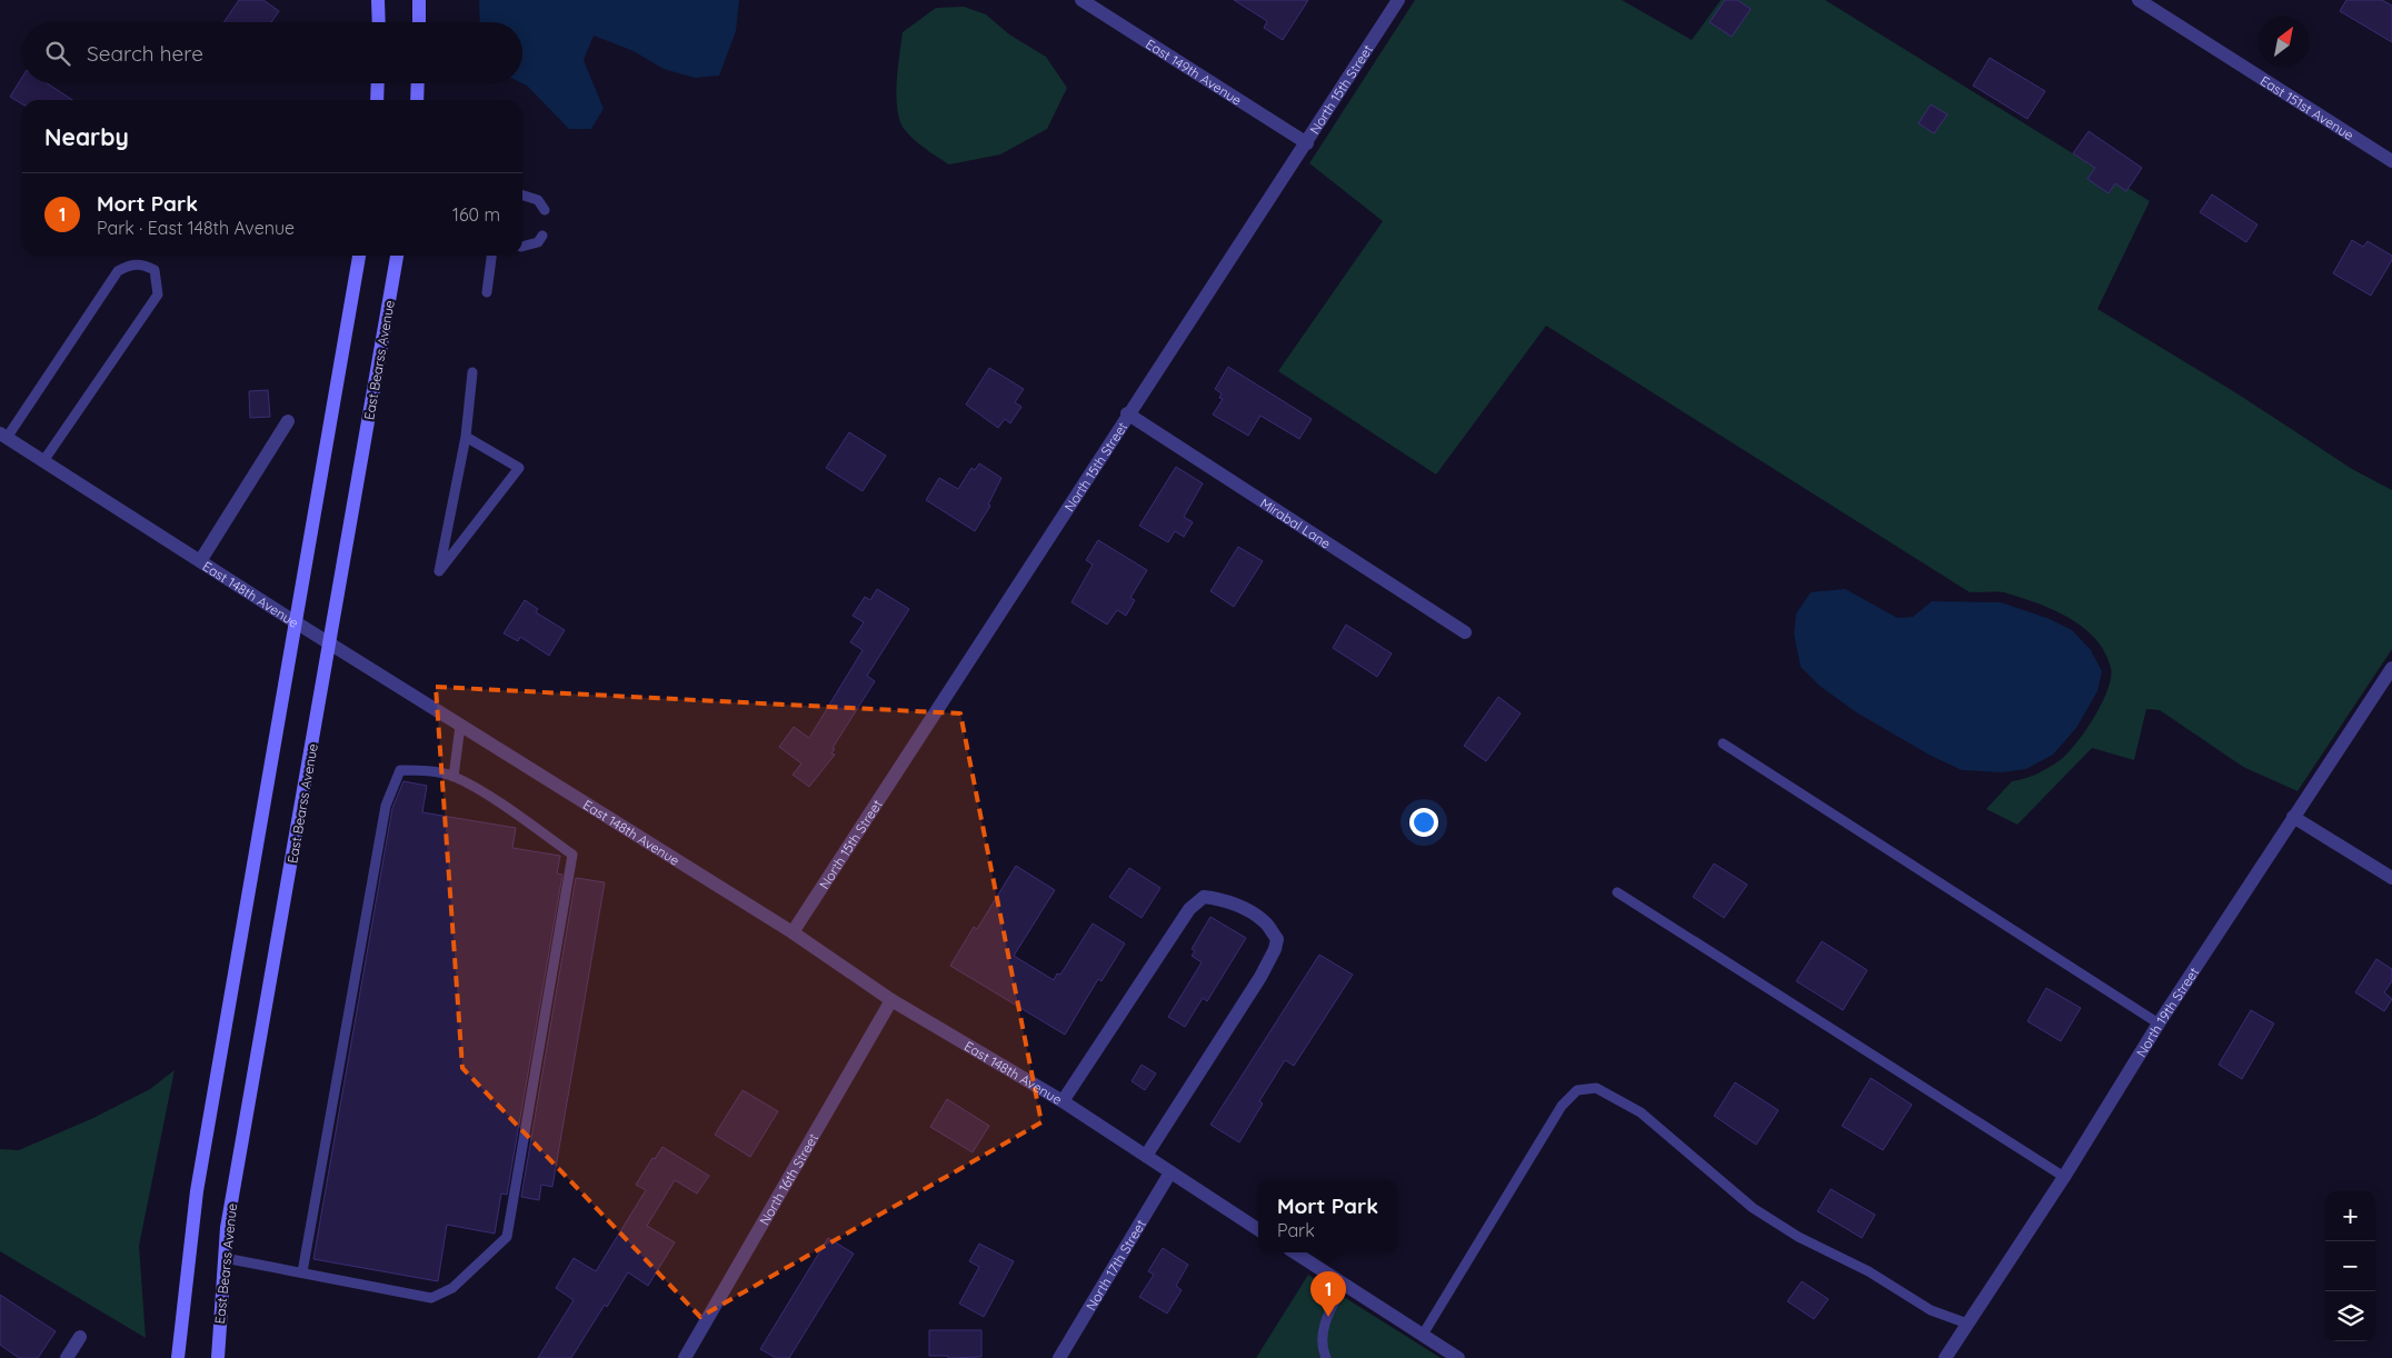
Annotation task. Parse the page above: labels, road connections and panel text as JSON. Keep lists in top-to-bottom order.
{
  "streets": {
    "main road": ["East Bearss Avenue"],
    "street": [
      "East 149th Avenue",
      "North 15th Street",
      "East 151st Avenue",
      "Mirabal Lane",
      "East 148th Avenue",
      "North 19th Street",
      "North 16th Street",
      "North 17th Street"
    ]
  },
  "crossings": [
    ["East 149th Avenue", "North 15th Street"],
    ["North 15th Street", "Mirabal Lane"],
    ["North 15th Street", "East 148th Avenue"],
    ["East Bearss Avenue", "East 148th Avenue"],
    ["East 148th Avenue", "North 16th Street"],
    ["East 148th Avenue", "North 17th Street"]
  ],
  "north": "top right",
  "page": {
    "search": "Search here",
    "heading": "Nearby",
    "list": [
      {
        "mark": "1",
        "name": "Mort Park",
        "note": "Park · East 148th Avenue",
        "value": "160 m"
      }
    ],
    "popup": ["Mort Park", "Park"],
    "map_buttons": ["+", "−"],
    "pins": "1"
  }
}
